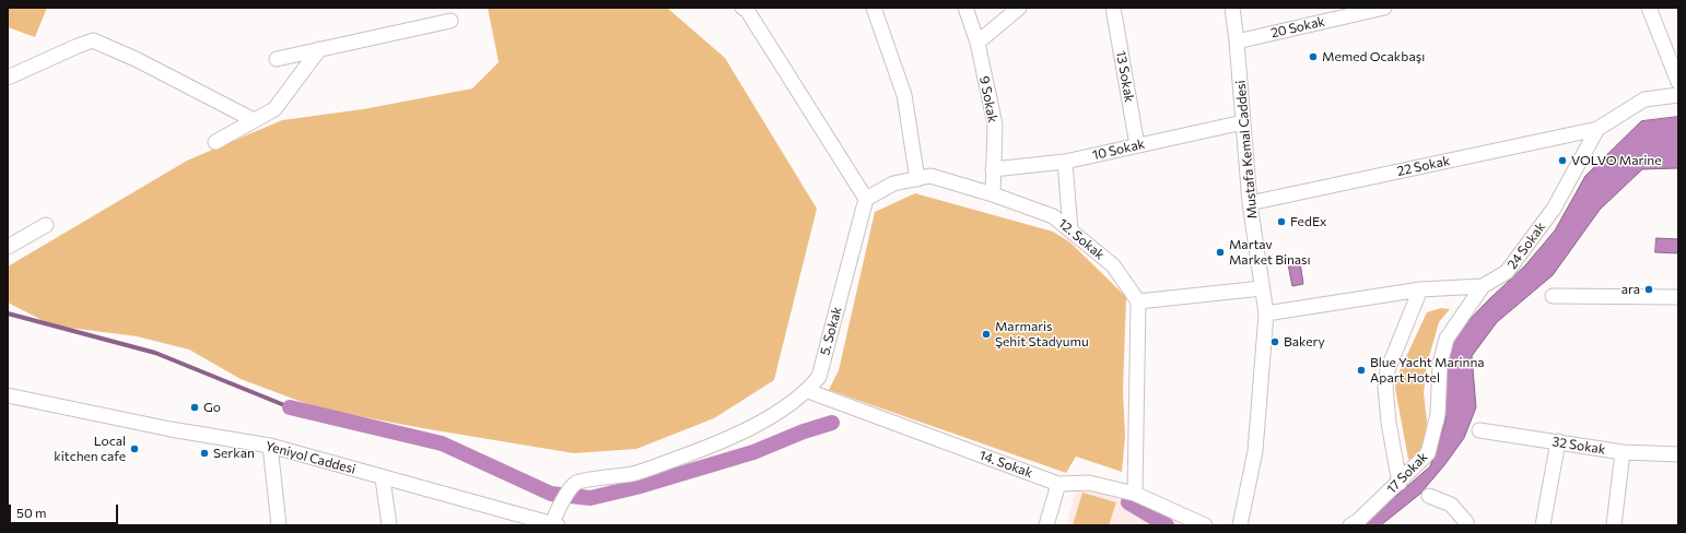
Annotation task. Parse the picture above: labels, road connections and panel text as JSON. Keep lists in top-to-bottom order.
{
  "streets": {
    "street": [
      "20 Sokak",
      "13 Sokak",
      "9 Sokak",
      "10 Sokak",
      "Mustafa Kemal Caddesi",
      "22 Sokak",
      "12. Sokak",
      "24 Sokak",
      "5. Sokak",
      "32 Sokak",
      "Yeniyol Caddesi",
      "14. Sokak",
      "17 Sokak"
    ]
  },
  "crossings": [
    ["20 Sokak", "Mustafa Kemal Caddesi"],
    ["13 Sokak", "10 Sokak"],
    ["9 Sokak", "10 Sokak"],
    ["9 Sokak", "12. Sokak"],
    ["10 Sokak", "Mustafa Kemal Caddesi"],
    ["Mustafa Kemal Caddesi", "22 Sokak"],
    ["Mustafa Kemal Caddesi", "24 Sokak"],
    ["22 Sokak", "24 Sokak"],
    ["12. Sokak", "5. Sokak"],
    ["24 Sokak", "17 Sokak"],
    ["5. Sokak", "Yeniyol Caddesi"],
    ["5. Sokak", "14. Sokak"]
  ],
  "places": [
    "Memed Ocakbaşı",
    "VOLVO Marine",
    "FedEx",
    "Martav Market Binası",
    "ara",
    "Marmaris Şehit Stadyumu",
    "Bakery",
    "Blue Yacht Marinna Apart Hotel",
    "Go",
    "Local kitchen cafe",
    "Serkan"
  ],
  "scale_bar": "50 m"
}
